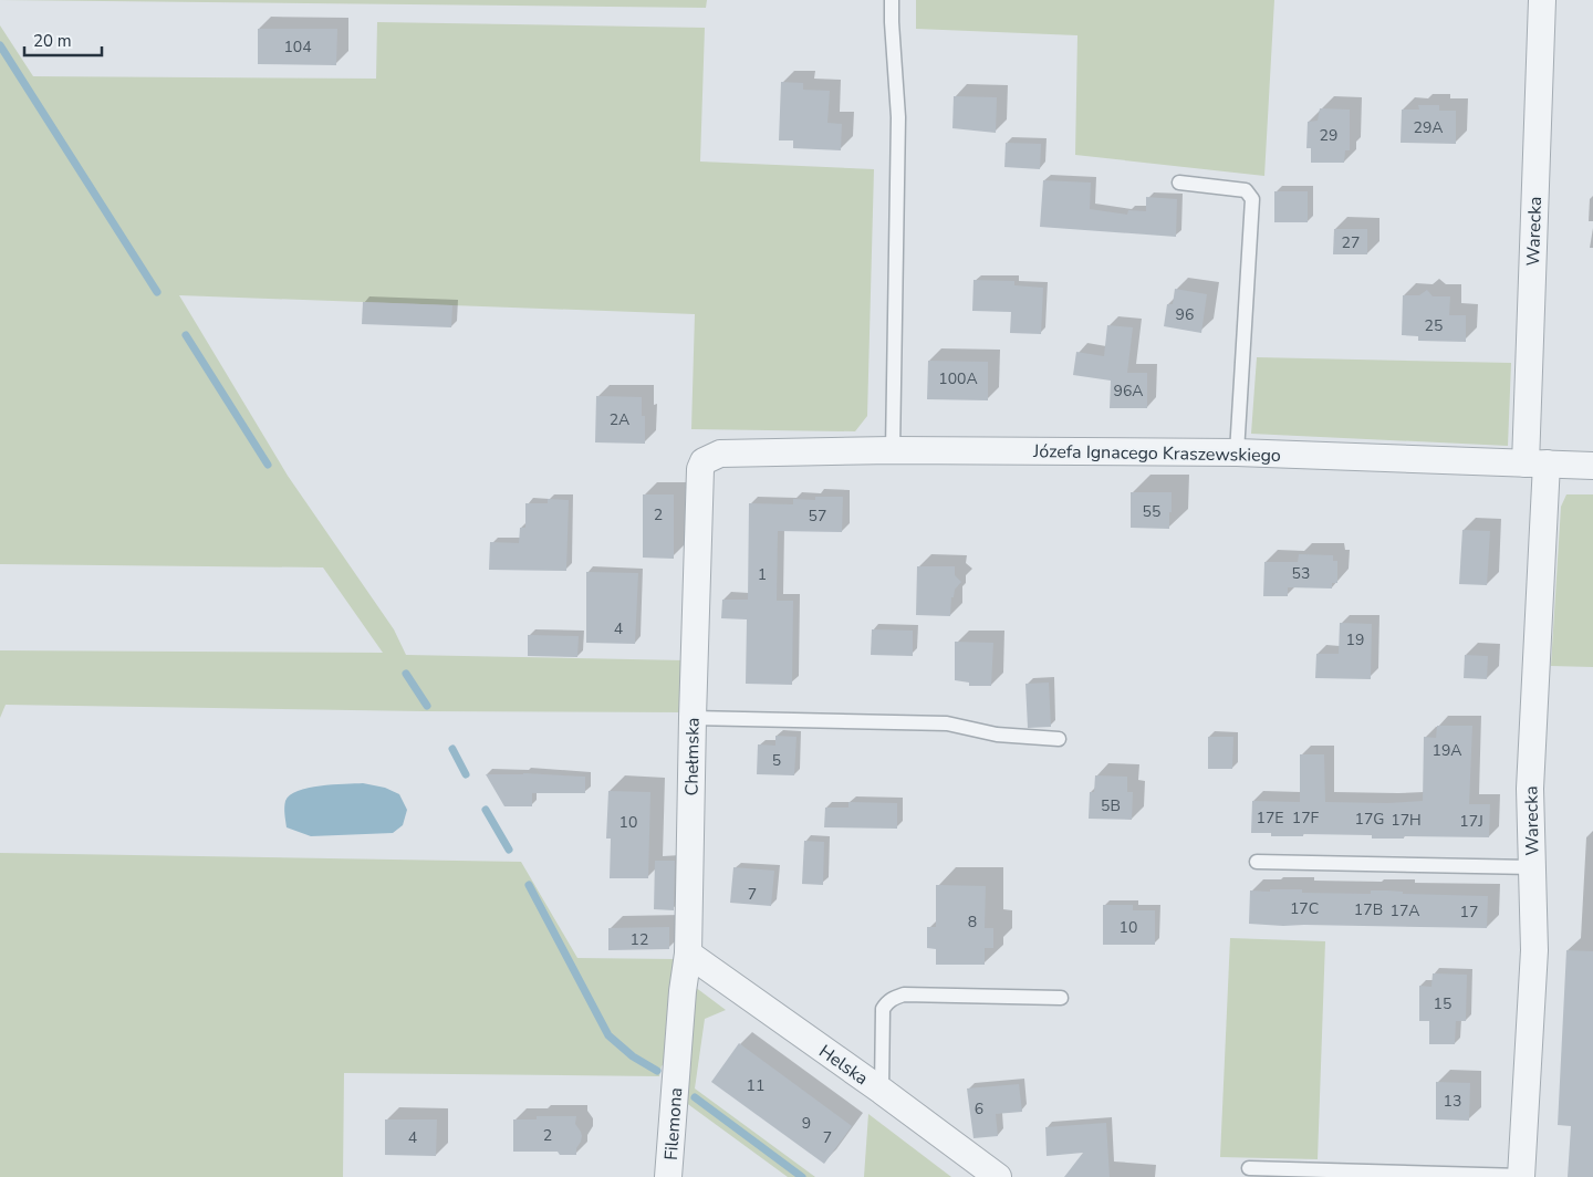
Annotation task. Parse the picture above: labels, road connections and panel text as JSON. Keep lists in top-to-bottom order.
{
  "streets": {
    "street": [
      "Warecka",
      "Józefa Ignacego Kraszewskiego",
      "Chełmska",
      "Helska",
      "Filemona"
    ]
  },
  "crossings": [
    ["Warecka", "Józefa Ignacego Kraszewskiego"],
    ["Józefa Ignacego Kraszewskiego", "Chełmska"],
    ["Chełmska", "Helska"],
    ["Chełmska", "Filemona"]
  ],
  "house_numbers": [
    "104",
    "29A",
    "29",
    "27",
    "96",
    "25",
    "100A",
    "96A",
    "2A",
    "55",
    "2",
    "57",
    "53",
    "1",
    "4",
    "19",
    "19A",
    "5",
    "5B",
    "17E",
    "17F",
    "17G",
    "17H",
    "17J",
    "10",
    "7",
    "17C",
    "17B",
    "17A",
    "17",
    "8",
    "10",
    "12",
    "15",
    "11",
    "13",
    "6",
    "9",
    "2",
    "4",
    "7"
  ],
  "scale_bar": "20 m"
}
